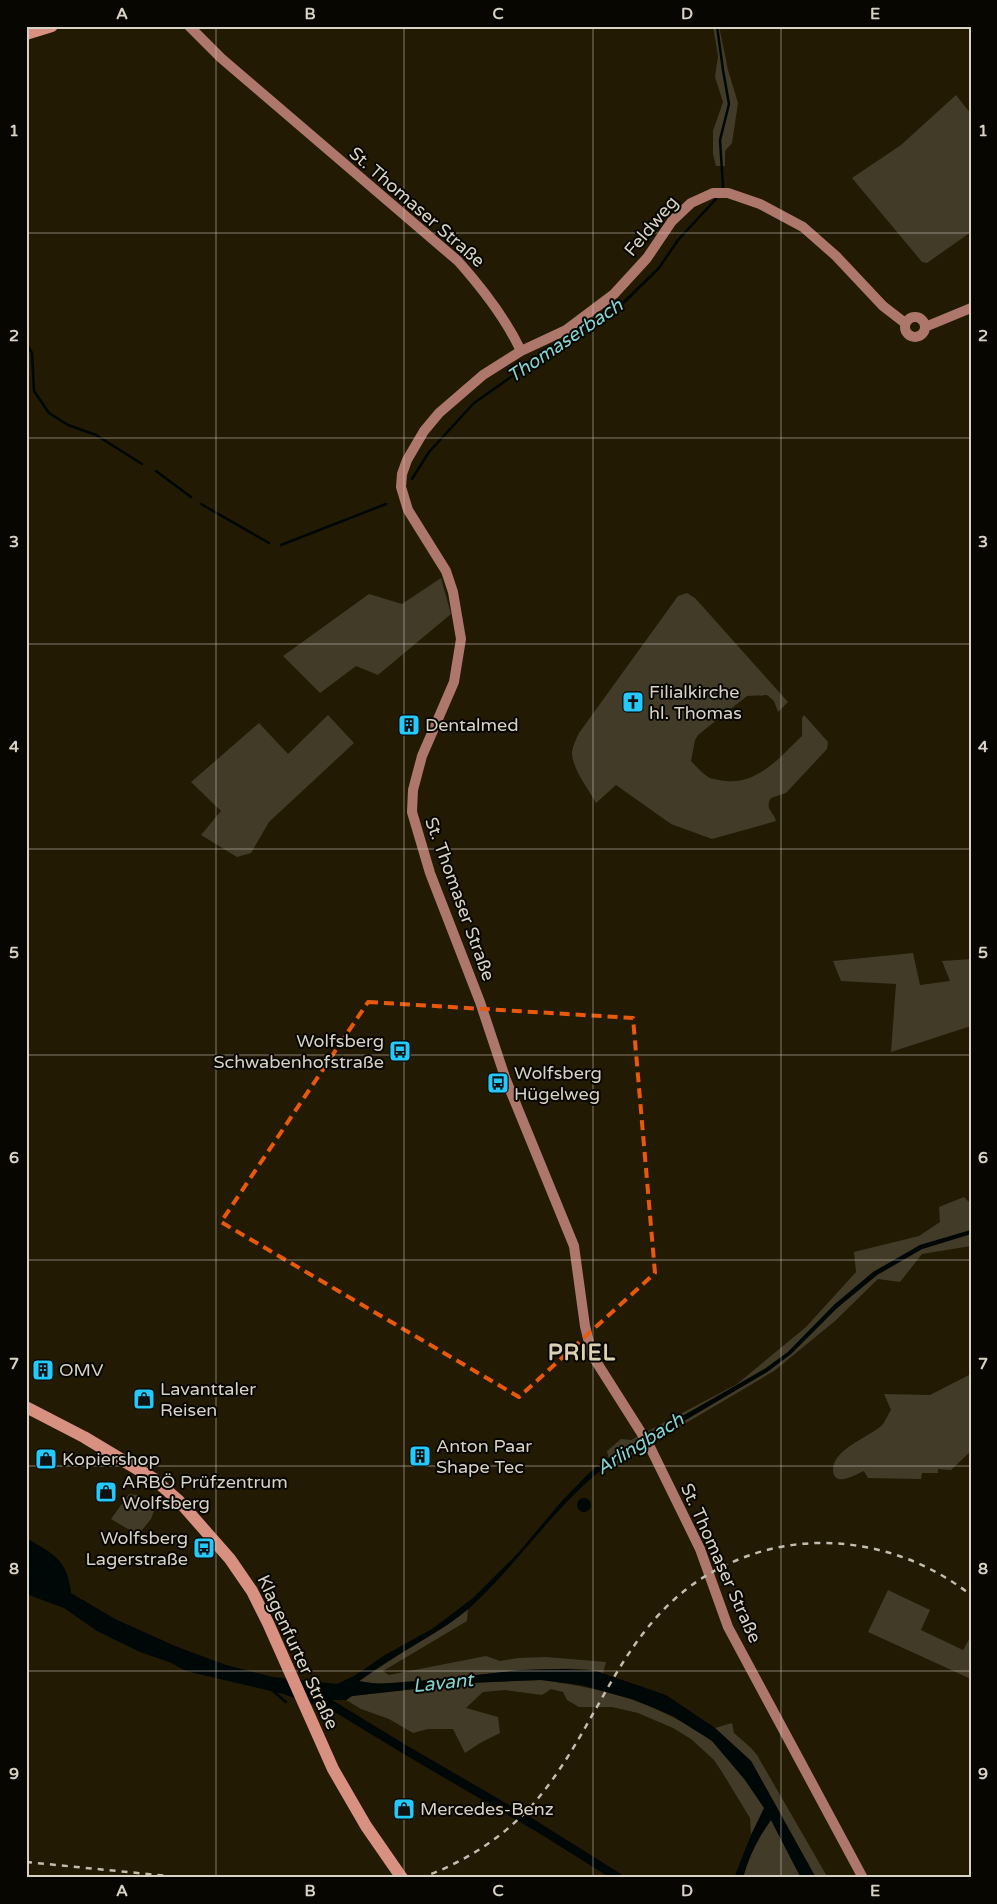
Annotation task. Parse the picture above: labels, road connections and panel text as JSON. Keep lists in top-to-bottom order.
{
  "streets": {
    "main road": ["St. Thomaser Straße", "Feldweg", "Klagenfurter Straße"]
  },
  "crossings": [
    ["St. Thomaser Straße", "Feldweg"]
  ],
  "districts": ["PRIEL"],
  "water": ["Thomaserbach", "Arlingbach", "Lavant"],
  "places": {
    "church": ["Filialkirche hl. Thomas"],
    "building": ["Dentalmed", "OMV", "Anton Paar Shape Tec"],
    "bus stop": ["Wolfsberg Schwabenhofstraße", "Wolfsberg Hügelweg", "Wolfsberg Lagerstraße"],
    "shop": [
      "Lavanttaler Reisen",
      "Kopiershop",
      "ARBÖ Prüfzentrum Wolfsberg",
      "Mercedes-Benz"
    ]
  },
  "grid": {
    "columns": [
      "A",
      "B",
      "C",
      "D",
      "E"
    ],
    "rows": [
      "1",
      "2",
      "3",
      "4",
      "5",
      "6",
      "7",
      "8",
      "9"
    ]
  }
}
